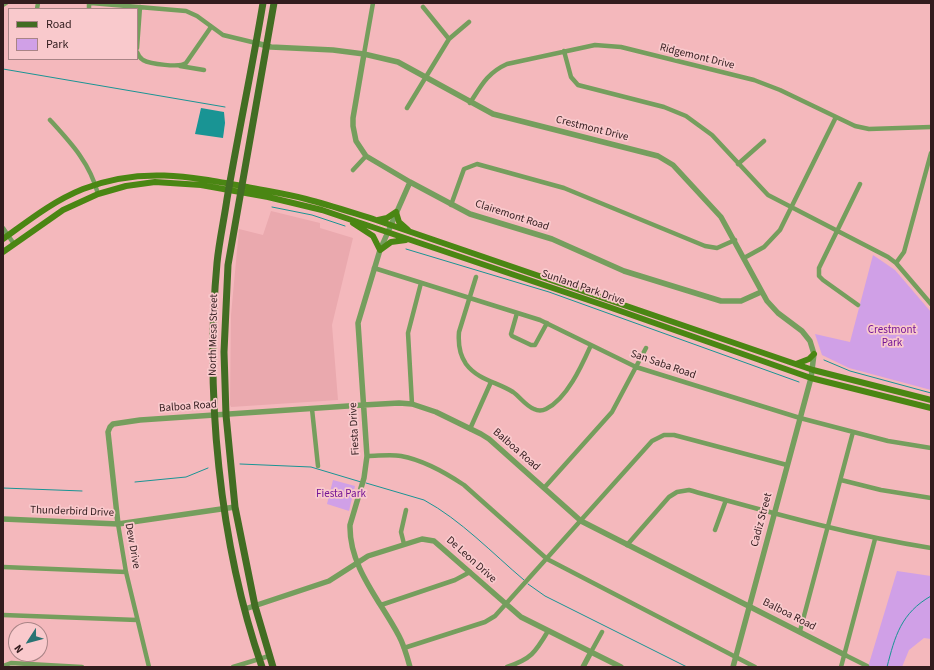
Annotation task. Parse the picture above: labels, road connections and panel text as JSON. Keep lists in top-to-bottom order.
{
  "streets": {
    "main road": ["Sunland Park Drive", "North Mesa Street"],
    "street": [
      "Ridgemont Drive",
      "Crestmont Drive",
      "Clairemont Road",
      "San Saba Road",
      "Balboa Road",
      "Fiesta Drive",
      "Thunderbird Drive",
      "Cadiz Street",
      "Dew Drive",
      "De Leon Drive"
    ]
  },
  "crossings": [
    ["Ridgemont Drive", "Crestmont Drive"],
    ["Crestmont Drive", "Clairemont Road"],
    ["Crestmont Drive", "Sunland Park Drive"],
    ["Crestmont Drive", "North Mesa Street"],
    ["Crestmont Drive", "Cadiz Street"],
    ["Clairemont Road", "Fiesta Drive"],
    ["Sunland Park Drive", "North Mesa Street"],
    ["Sunland Park Drive", "Fiesta Drive"],
    ["Sunland Park Drive", "Cadiz Street"],
    ["North Mesa Street", "Balboa Road"],
    ["North Mesa Street", "Thunderbird Drive"],
    ["North Mesa Street", "De Leon Drive"],
    ["San Saba Road", "Fiesta Drive"],
    ["San Saba Road", "Cadiz Street"],
    ["Balboa Road", "Fiesta Drive"],
    ["Balboa Road", "Cadiz Street"],
    ["Balboa Road", "Dew Drive"],
    ["Fiesta Drive", "De Leon Drive"],
    ["Thunderbird Drive", "Dew Drive"]
  ],
  "parks": ["Crestmont Park", "Fiesta Park"],
  "legend": ["Road", "Park"],
  "north": "bottom left"
}
